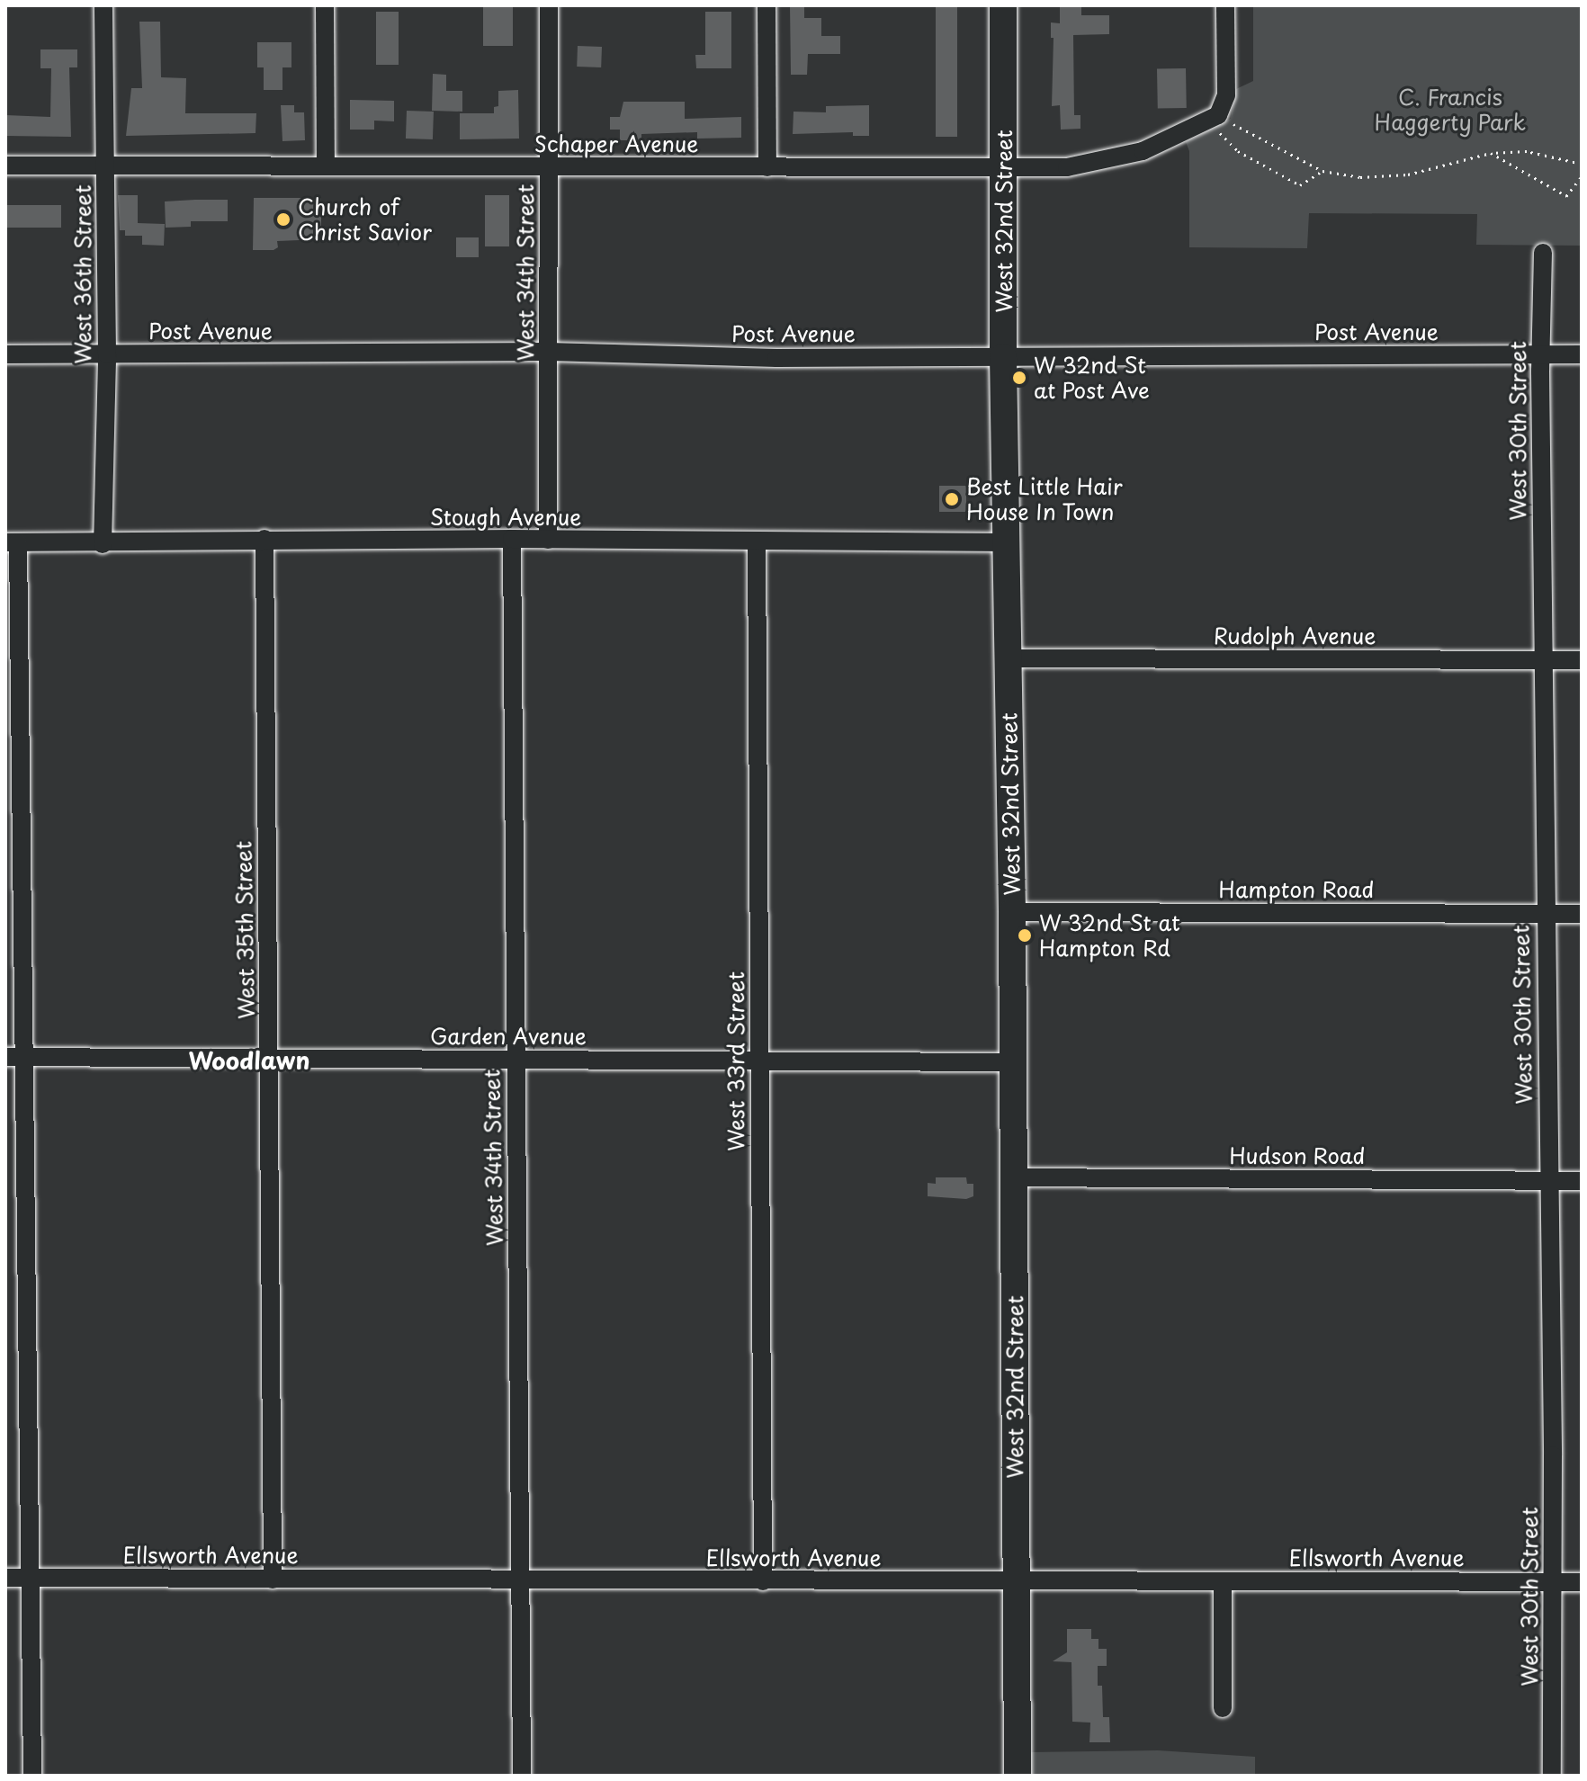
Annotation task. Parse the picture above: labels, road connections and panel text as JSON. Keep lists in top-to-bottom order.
{
  "streets": {
    "street": [
      "Schaper Avenue",
      "West 32nd Street",
      "West 34th Street",
      "West 36th Street",
      "Post Avenue",
      "West 30th Street",
      "Stough Avenue",
      "Rudolph Avenue",
      "Hampton Road",
      "West 35th Street",
      "Garden Avenue",
      "West 33rd Street",
      "Hudson Road",
      "Ellsworth Avenue"
    ]
  },
  "crossings": [
    ["Schaper Avenue", "West 32nd Street"],
    ["Schaper Avenue", "West 34th Street"],
    ["Schaper Avenue", "West 36th Street"],
    ["West 32nd Street", "Post Avenue"],
    ["West 32nd Street", "Stough Avenue"],
    ["West 32nd Street", "Rudolph Avenue"],
    ["West 32nd Street", "Hampton Road"],
    ["West 32nd Street", "Garden Avenue"],
    ["West 32nd Street", "Hudson Road"],
    ["West 32nd Street", "Ellsworth Avenue"],
    ["West 34th Street", "Post Avenue"],
    ["West 34th Street", "Stough Avenue"],
    ["West 34th Street", "Garden Avenue"],
    ["West 34th Street", "Ellsworth Avenue"],
    ["West 36th Street", "Post Avenue"],
    ["West 36th Street", "Stough Avenue"],
    ["Post Avenue", "West 30th Street"],
    ["West 30th Street", "Rudolph Avenue"],
    ["West 30th Street", "Hampton Road"],
    ["West 30th Street", "Hudson Road"],
    ["West 30th Street", "Ellsworth Avenue"],
    ["Stough Avenue", "West 35th Street"],
    ["Stough Avenue", "West 33rd Street"],
    ["West 35th Street", "Garden Avenue"],
    ["West 35th Street", "Ellsworth Avenue"],
    ["Garden Avenue", "West 33rd Street"],
    ["West 33rd Street", "Ellsworth Avenue"]
  ],
  "districts": ["Woodlawn"],
  "parks": ["C. Francis Haggerty Park"],
  "places": [
    "Church of Christ Savior",
    "W 32nd St at Post Ave",
    "Best Little Hair House In Town",
    "W 32nd St at Hampton Rd"
  ]
}
